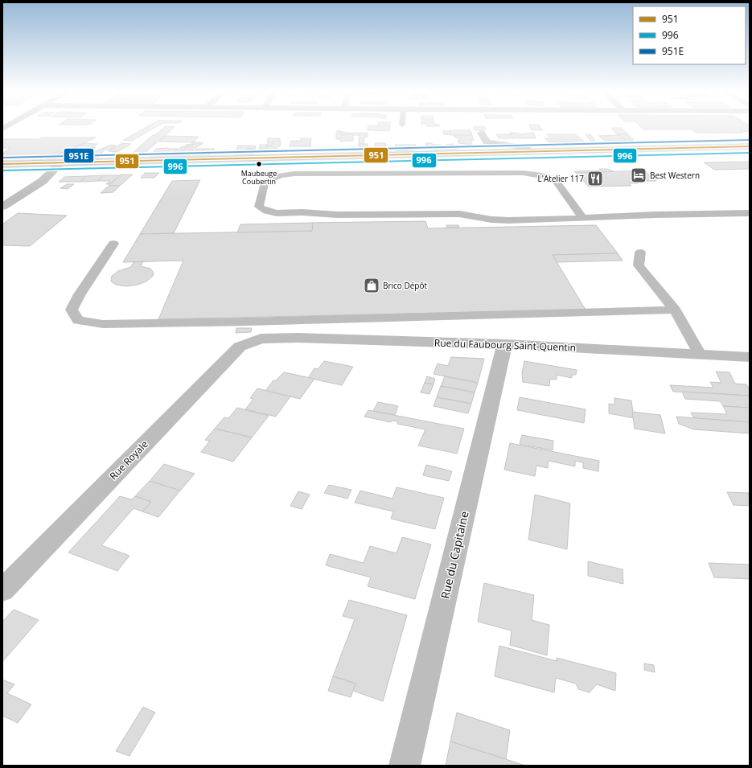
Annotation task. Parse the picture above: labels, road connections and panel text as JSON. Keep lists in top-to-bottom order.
{
  "streets": {
    "street": ["Rue du Faubourg Saint-Quentin", "Rue Royale", "Rue du Capitaine"]
  },
  "crossings": [
    ["Rue du Faubourg Saint-Quentin", "Rue Royale"],
    ["Rue du Faubourg Saint-Quentin", "Rue du Capitaine"]
  ],
  "places": {
    "other": ["Maubeuge Coubertin"],
    "hotel": ["Best Western"],
    "restaurant": ["L'Atelier 117"],
    "shop": ["Brico Dépôt"]
  },
  "lines": ["transit line 951E", "transit line 951", "transit line 996"],
  "legend": ["951", "996", "951E"]
}
